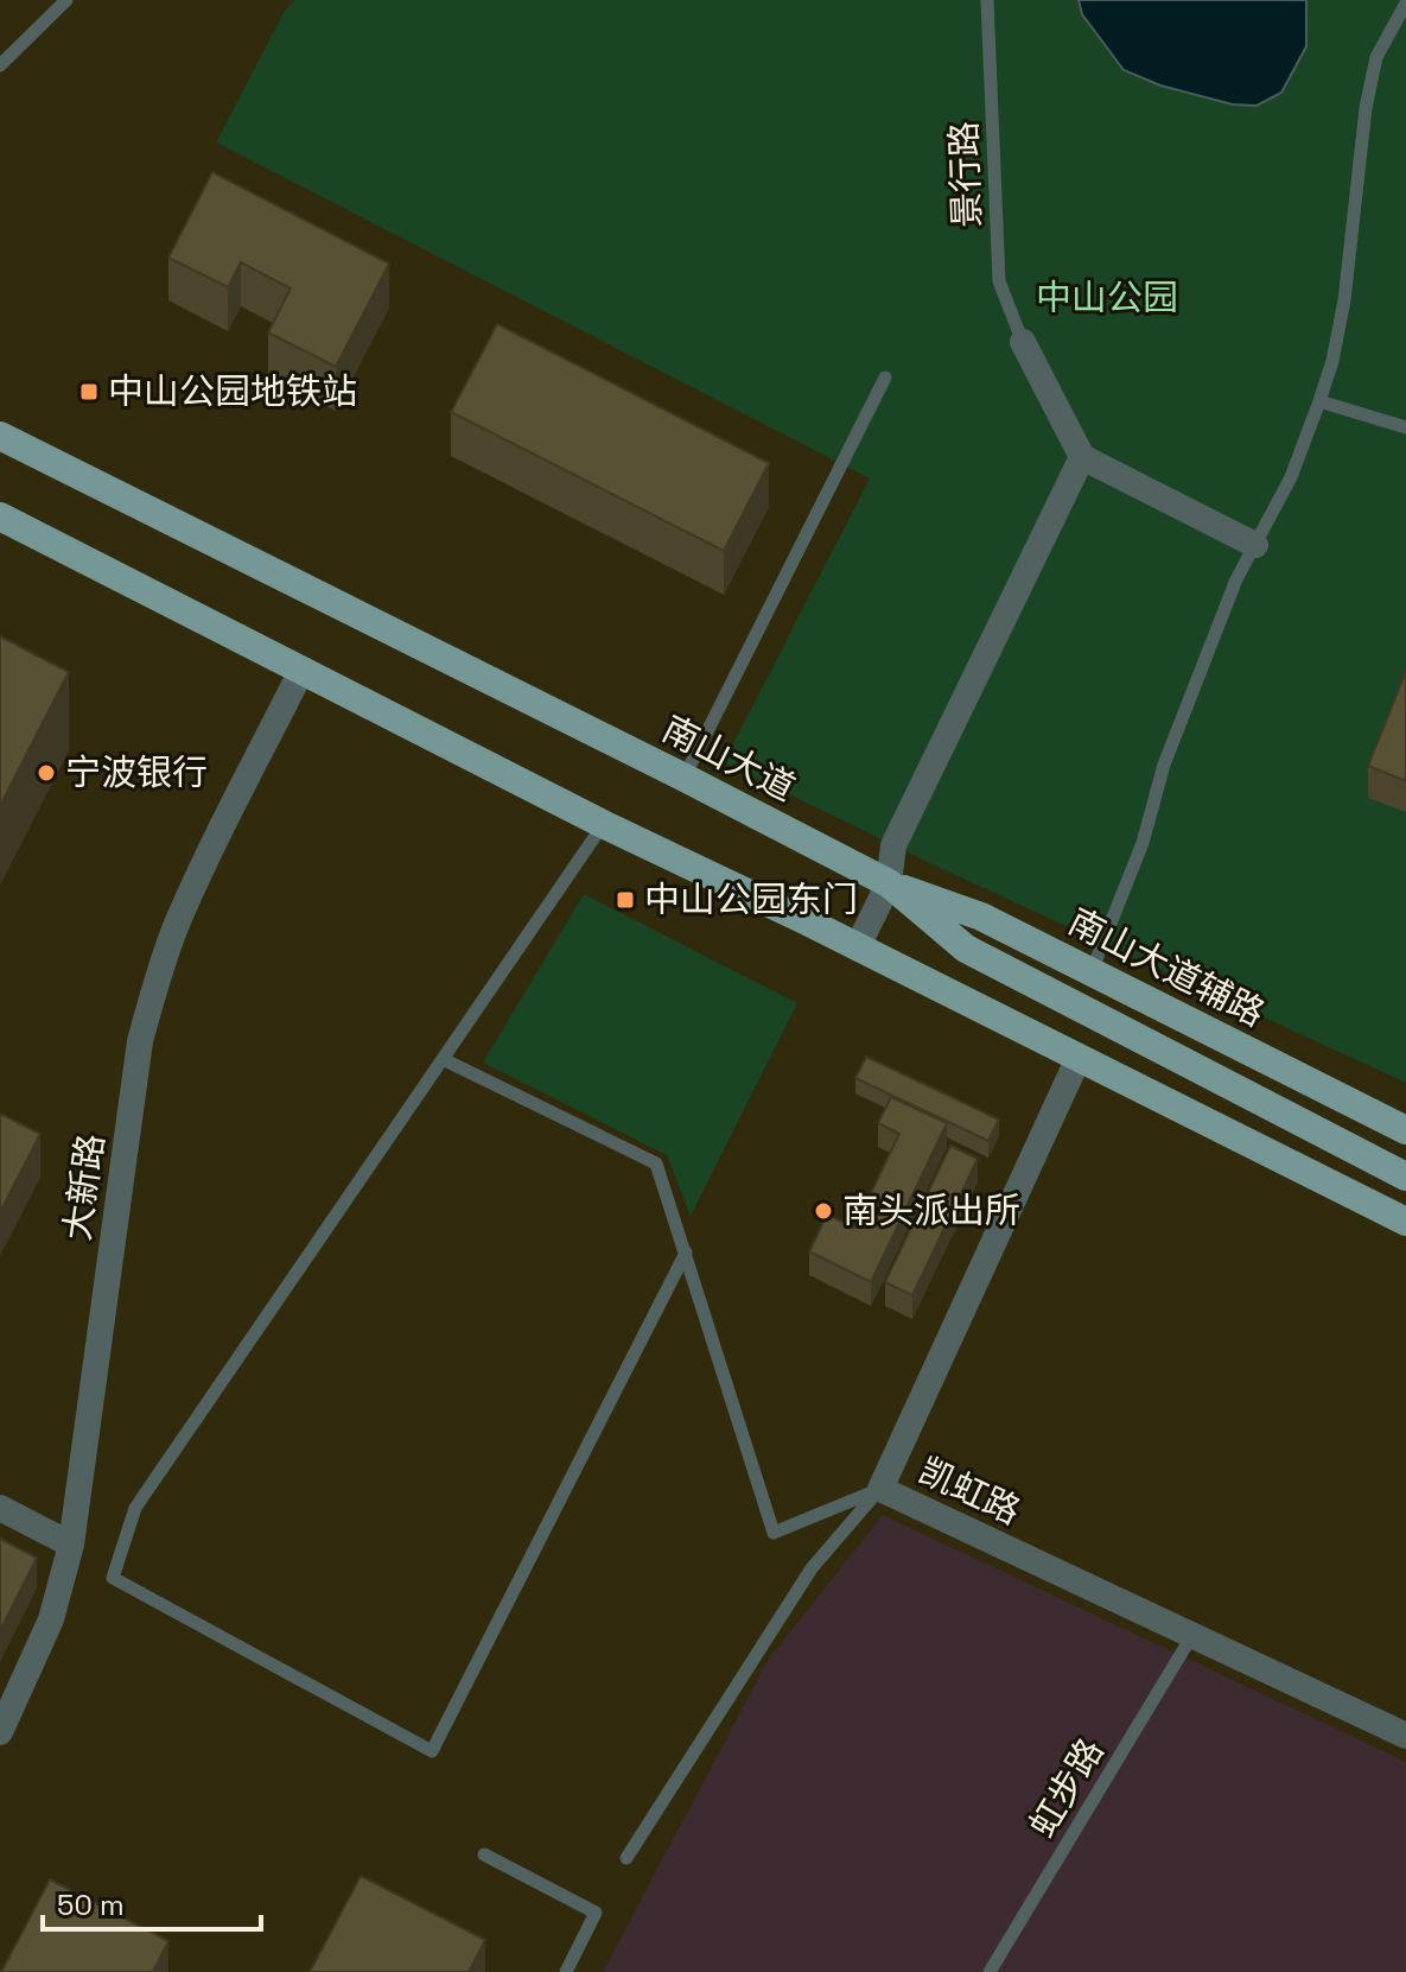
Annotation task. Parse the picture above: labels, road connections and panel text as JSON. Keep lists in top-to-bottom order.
{
  "streets": {
    "main road": ["南山大道", "南山大道辅路"],
    "street": ["大新路", "凯虹路"],
    "lane": ["景行路", "虹步路"]
  },
  "crossings": [
    ["南山大道", "南山大道辅路"],
    ["凯虹路", "虹步路"]
  ],
  "parks": ["中山公园"],
  "places": {
    "transit": ["中山公园地铁站", "中山公园东门"],
    "other": ["宁波银行", "南头派出所"]
  },
  "scale_bar": "50 m"
}
